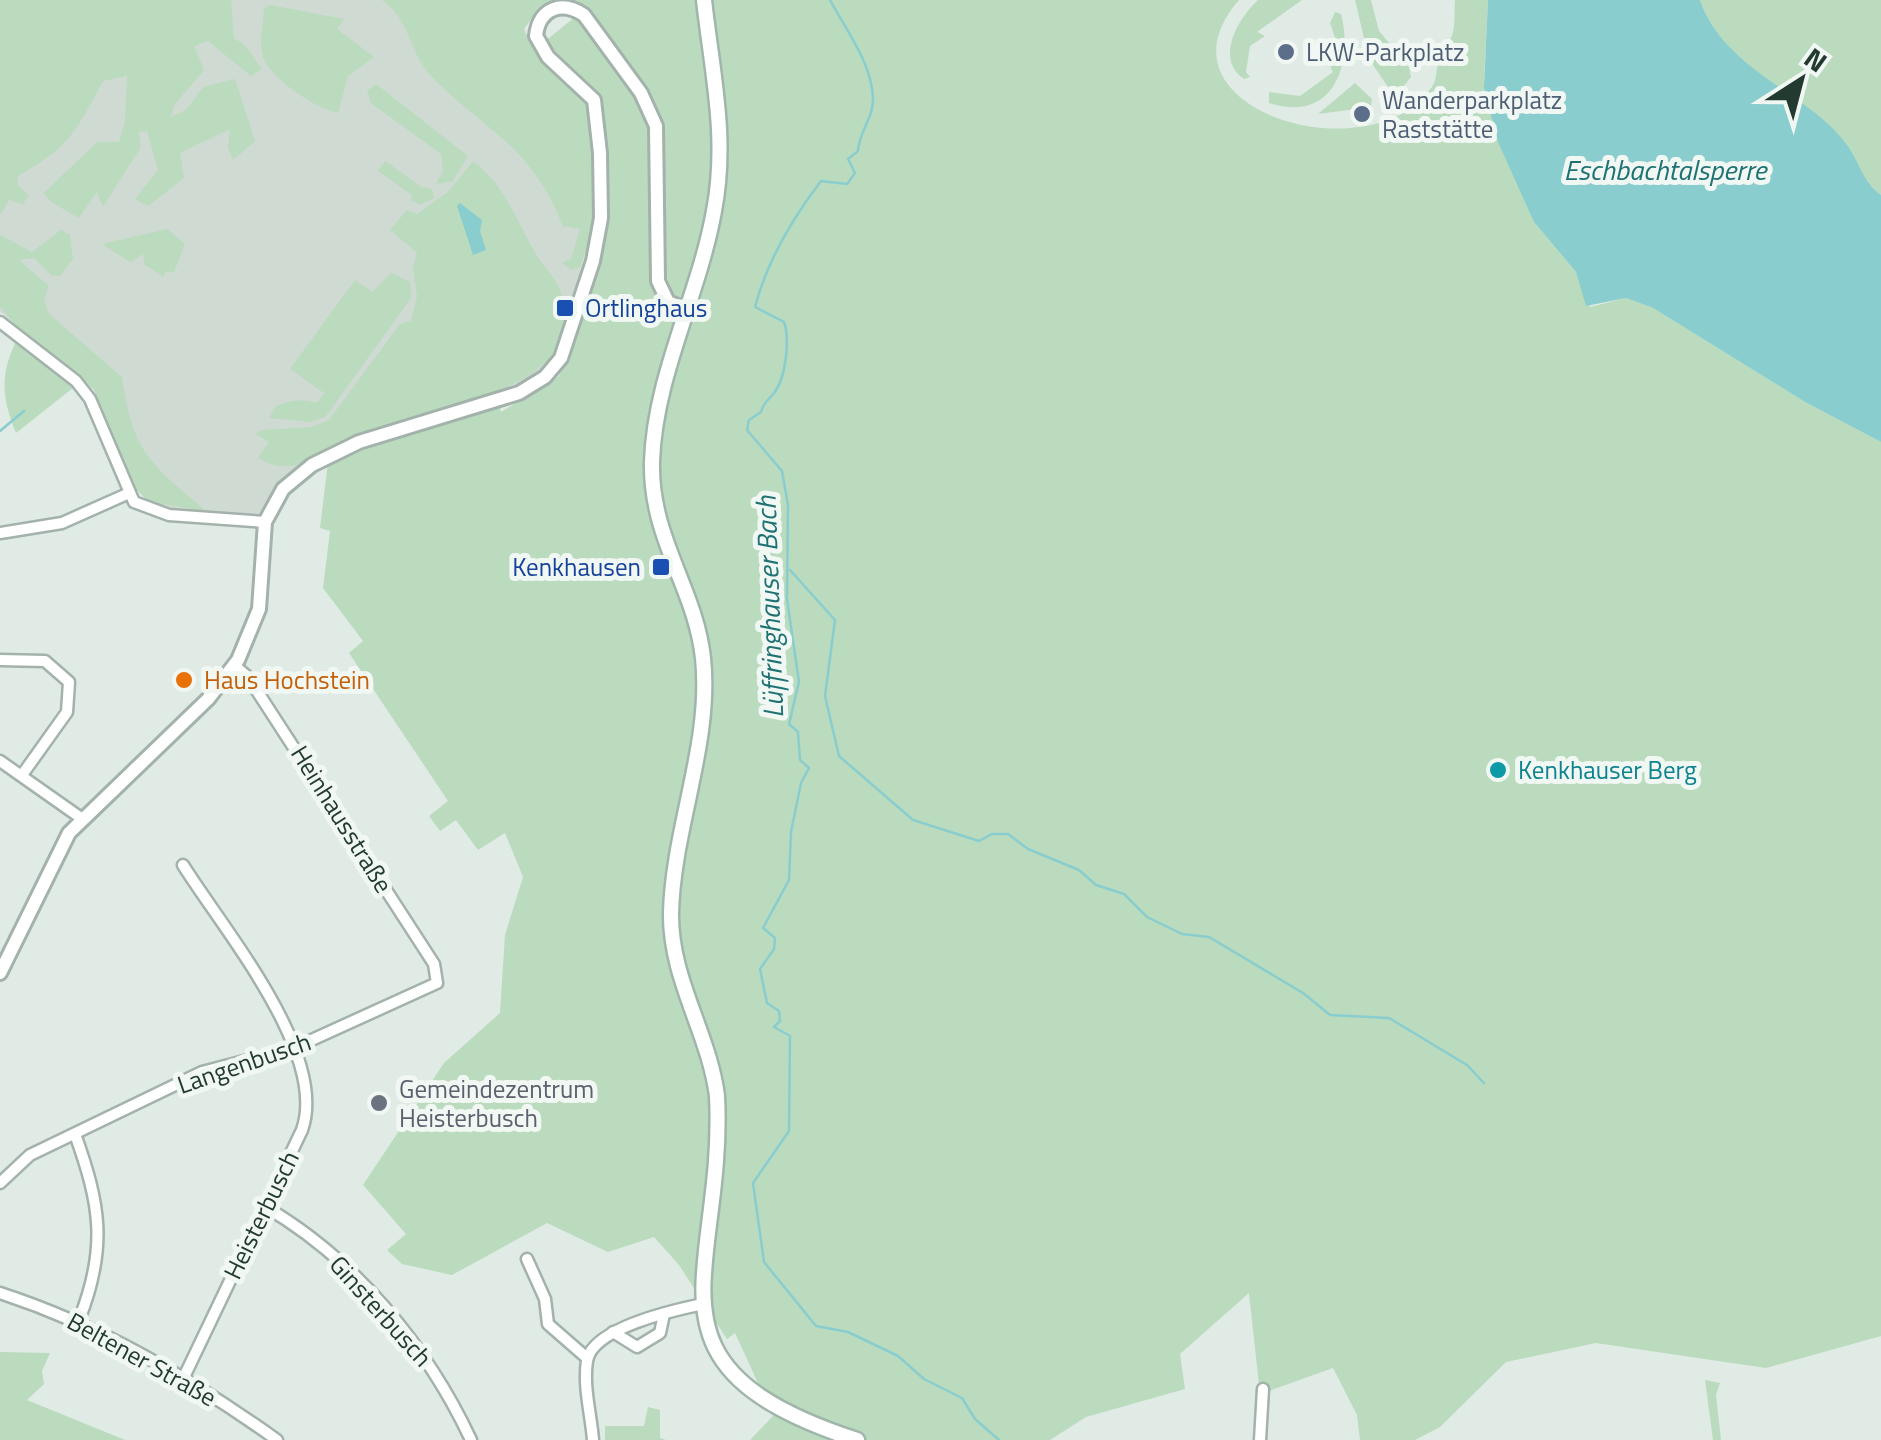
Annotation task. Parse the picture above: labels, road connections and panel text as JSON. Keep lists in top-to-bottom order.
{
  "streets": {
    "street": [
      "Heinhausstraße",
      "Langenbusch",
      "Heisterbusch",
      "Ginsterbusch",
      "Beltener Straße"
    ]
  },
  "crossings": [
    ["Heinhausstraße", "Langenbusch"],
    ["Langenbusch", "Heisterbusch"],
    ["Heisterbusch", "Ginsterbusch"],
    ["Heisterbusch", "Beltener Straße"]
  ],
  "water": ["Eschbachtalsperre", "Lüffringhauser Bach"],
  "places": {
    "other": [
      "LKW-Parkplatz",
      "Wanderparkplatz Raststätte",
      "Haus Hochstein",
      "Kenkhauser Berg",
      "Gemeindezentrum Heisterbusch"
    ],
    "transit": ["Ortlinghaus", "Kenkhausen"]
  },
  "north": "top right"
}
